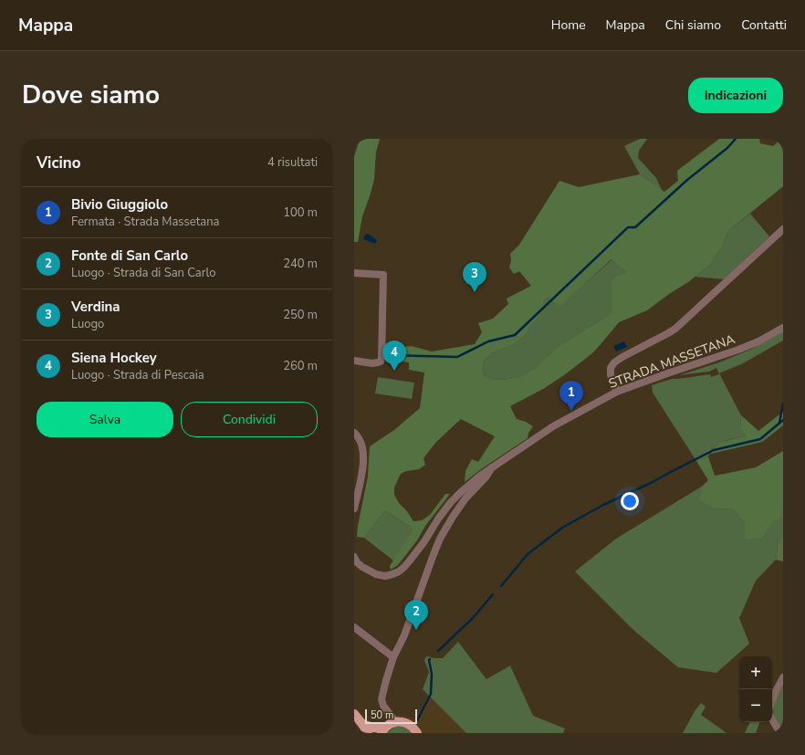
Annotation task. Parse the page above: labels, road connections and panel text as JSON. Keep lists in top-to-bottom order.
{
  "streets": {
    "street": ["STRADA MASSETANA"]
  },
  "scale_bar": "50 m",
  "page": {
    "header": "Mappa",
    "nav": [
      "Home",
      "Mappa",
      "Chi siamo",
      "Contatti"
    ],
    "title": "Dove siamo",
    "buttons": [
      "Indicazioni",
      ["Salva", "Condividi"]
    ],
    "heading": ["Vicino", "4 risultati"],
    "list": [
      {
        "mark": "1",
        "name": "Bivio Giuggiolo",
        "note": "Fermata · Strada Massetana",
        "value": "100 m"
      },
      {
        "mark": "2",
        "name": "Fonte di San Carlo",
        "note": "Luogo · Strada di San Carlo",
        "value": "240 m"
      },
      {
        "mark": "3",
        "name": "Verdina",
        "note": "Luogo",
        "value": "250 m"
      },
      {
        "mark": "4",
        "name": "Siena Hockey",
        "note": "Luogo · Strada di Pescaia",
        "value": "260 m"
      }
    ],
    "pins": [
      "3",
      "4",
      "1",
      "2"
    ],
    "map_buttons": ["+", "−"],
    "scale": "50 m"
  }
}
